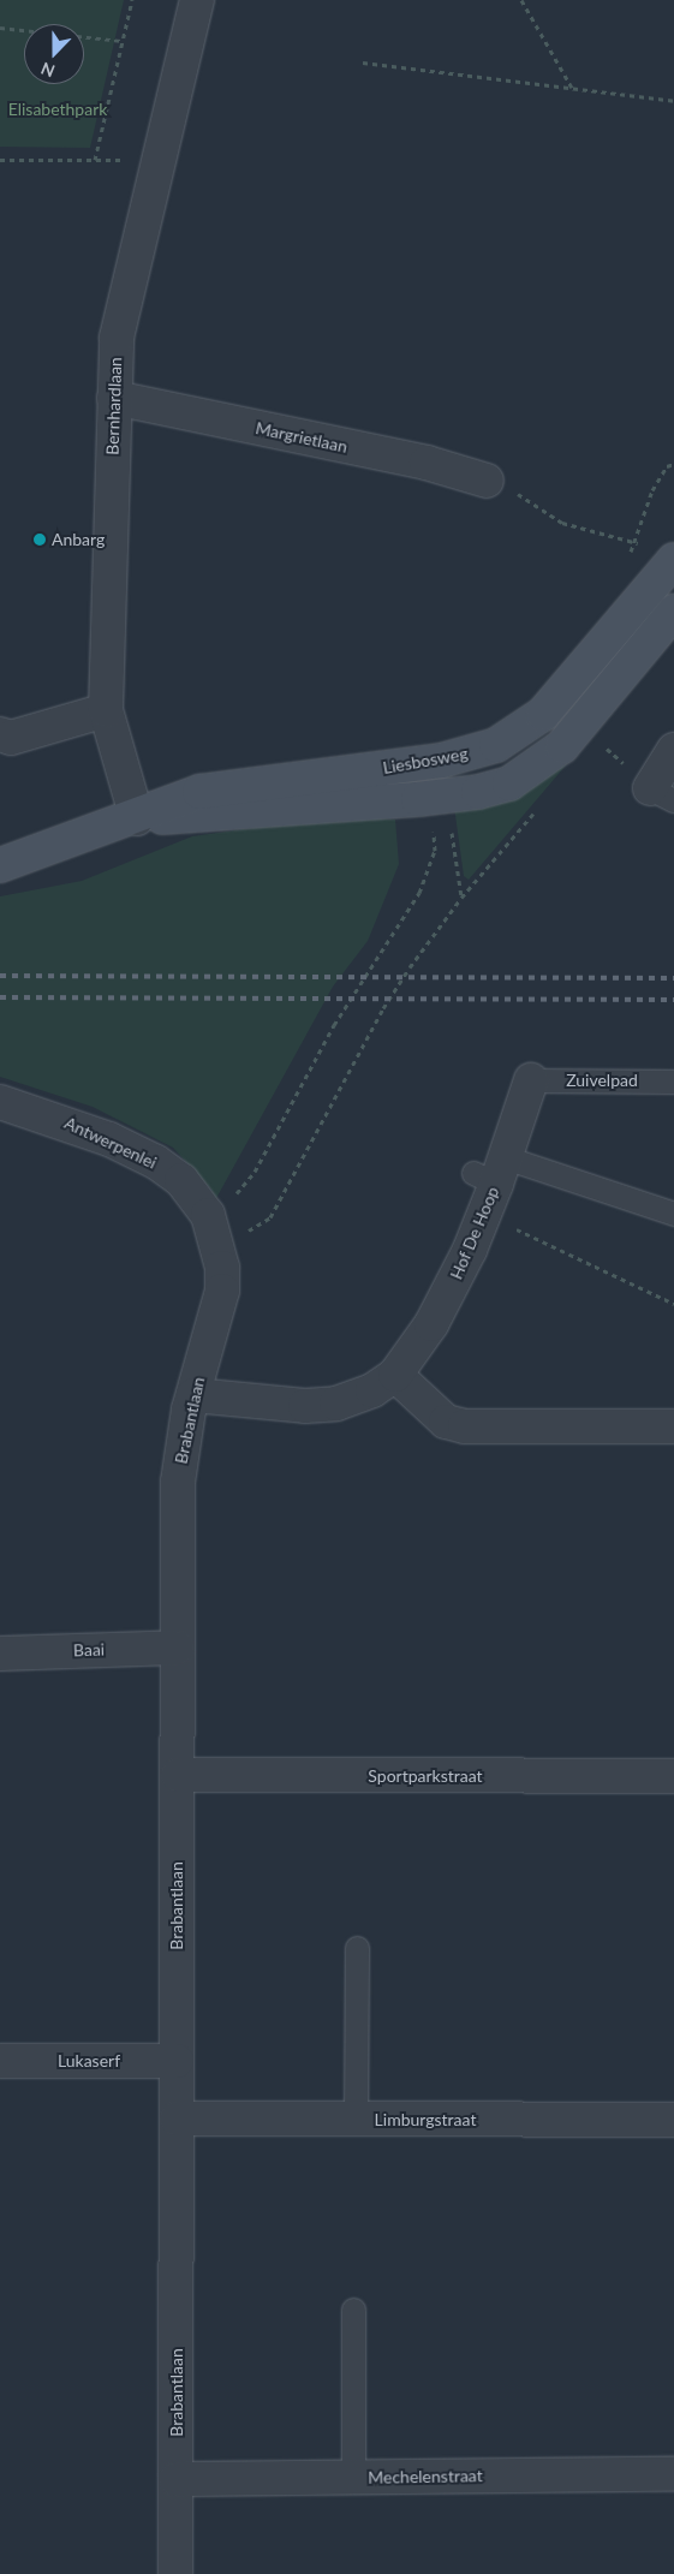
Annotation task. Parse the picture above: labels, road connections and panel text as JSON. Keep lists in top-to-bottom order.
{
  "streets": {
    "street": [
      "Bernhardlaan",
      "Margrietlaan",
      "Liesbosweg",
      "Antwerpenlei",
      "Hof De Hoop",
      "Brabantlaan",
      "Baai",
      "Sportparkstraat",
      "Lukaserf",
      "Limburgstraat",
      "Mechelenstraat"
    ],
    "lane": ["Zuivelpad"]
  },
  "crossings": [
    ["Bernhardlaan", "Margrietlaan"],
    ["Bernhardlaan", "Liesbosweg"],
    ["Zuivelpad", "Hof De Hoop"],
    ["Antwerpenlei", "Brabantlaan"],
    ["Hof De Hoop", "Brabantlaan"],
    ["Brabantlaan", "Baai"],
    ["Brabantlaan", "Sportparkstraat"],
    ["Brabantlaan", "Lukaserf"],
    ["Brabantlaan", "Limburgstraat"],
    ["Brabantlaan", "Mechelenstraat"]
  ],
  "parks": ["Elisabethpark"],
  "places": ["Anbarg"],
  "north": "bottom"
}
